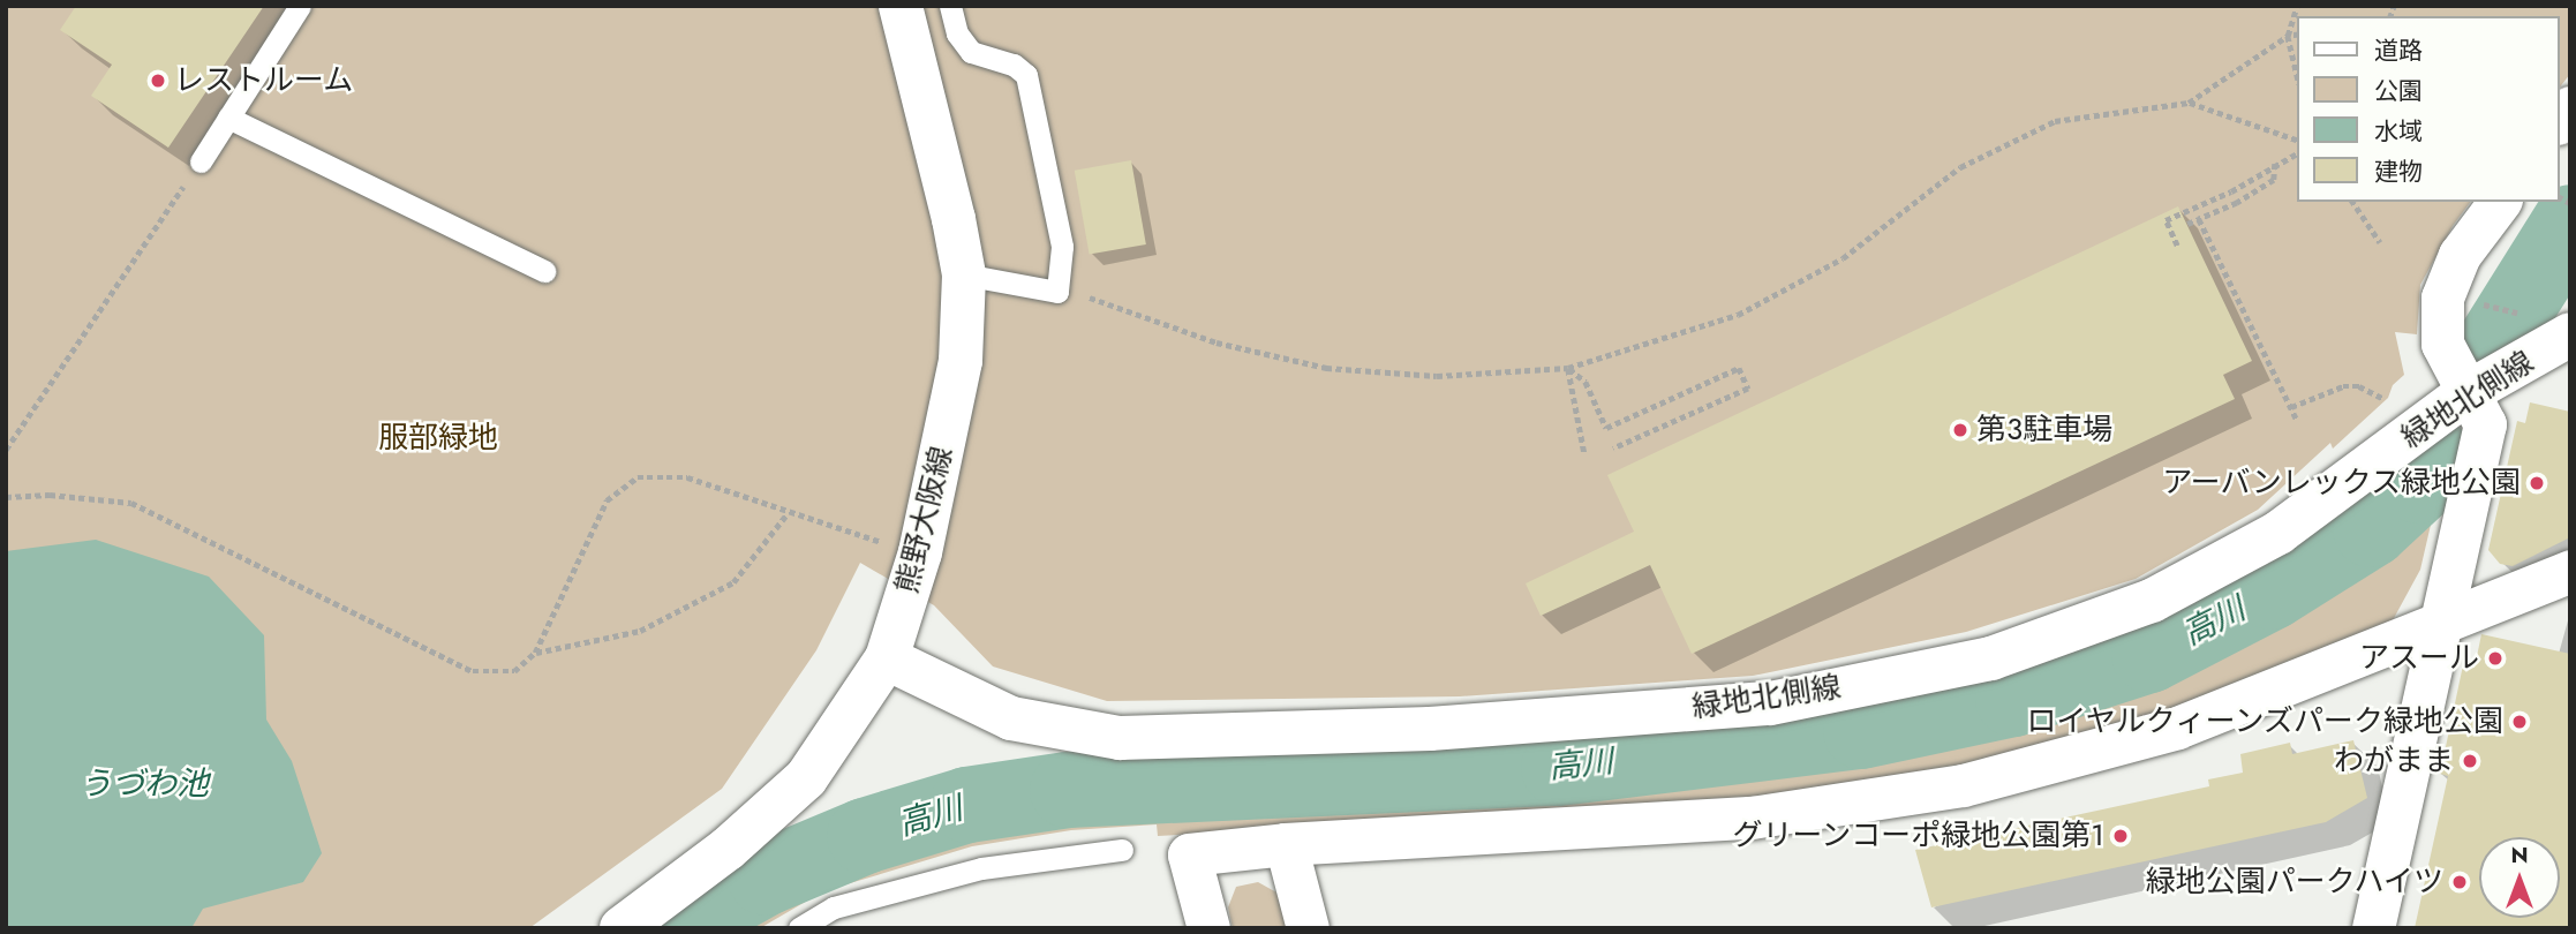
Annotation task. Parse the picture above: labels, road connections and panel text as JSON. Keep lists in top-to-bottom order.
{
  "streets": {
    "street": ["緑地北側線", "熊野大阪線"]
  },
  "crossings": [
    ["緑地北側線", "熊野大阪線"]
  ],
  "water": ["高川", "うづわ池"],
  "parks": ["服部緑地"],
  "places": [
    "レストルーム",
    "第3駐車場",
    "アーバンレックス緑地公園",
    "アスール",
    "ロイヤルクィーンズパーク緑地公園",
    "わがまま",
    "グリーンコーポ緑地公園第1",
    "緑地公園パークハイツ"
  ],
  "legend": [
    "道路",
    "公園",
    "水域",
    "建物"
  ],
  "north": "top"
}
